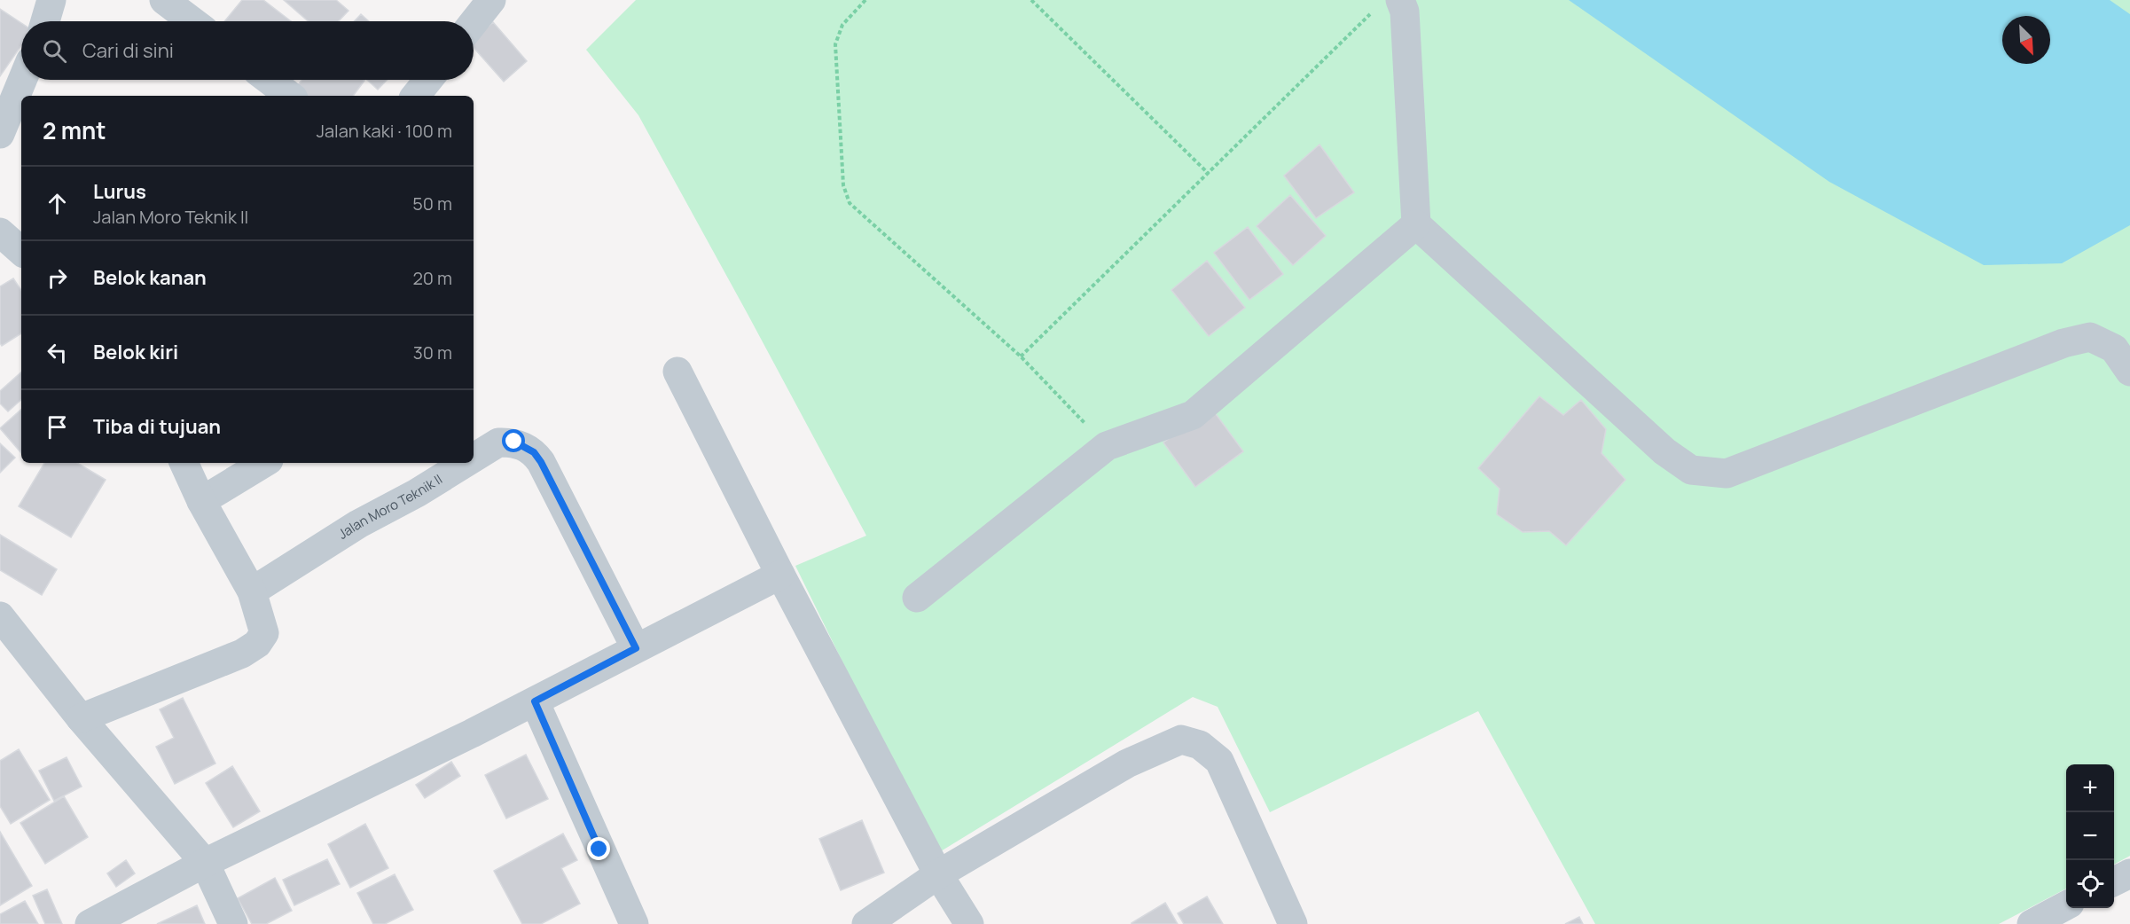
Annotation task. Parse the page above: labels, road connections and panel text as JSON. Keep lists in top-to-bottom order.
{
  "streets": {
    "street": ["Jalan Moro Teknik II"]
  },
  "north": "bottom right",
  "page": {
    "search": "Cari di sini",
    "heading": ["2 mnt", "Jalan kaki · 100 m"],
    "list": [
      ["Lurus", "Jalan Moro Teknik II", "50 m"],
      ["Belok kanan", "20 m"],
      ["Belok kiri", "30 m"],
      "Tiba di tujuan"
    ],
    "map_buttons": ["+", "−"]
  }
}
